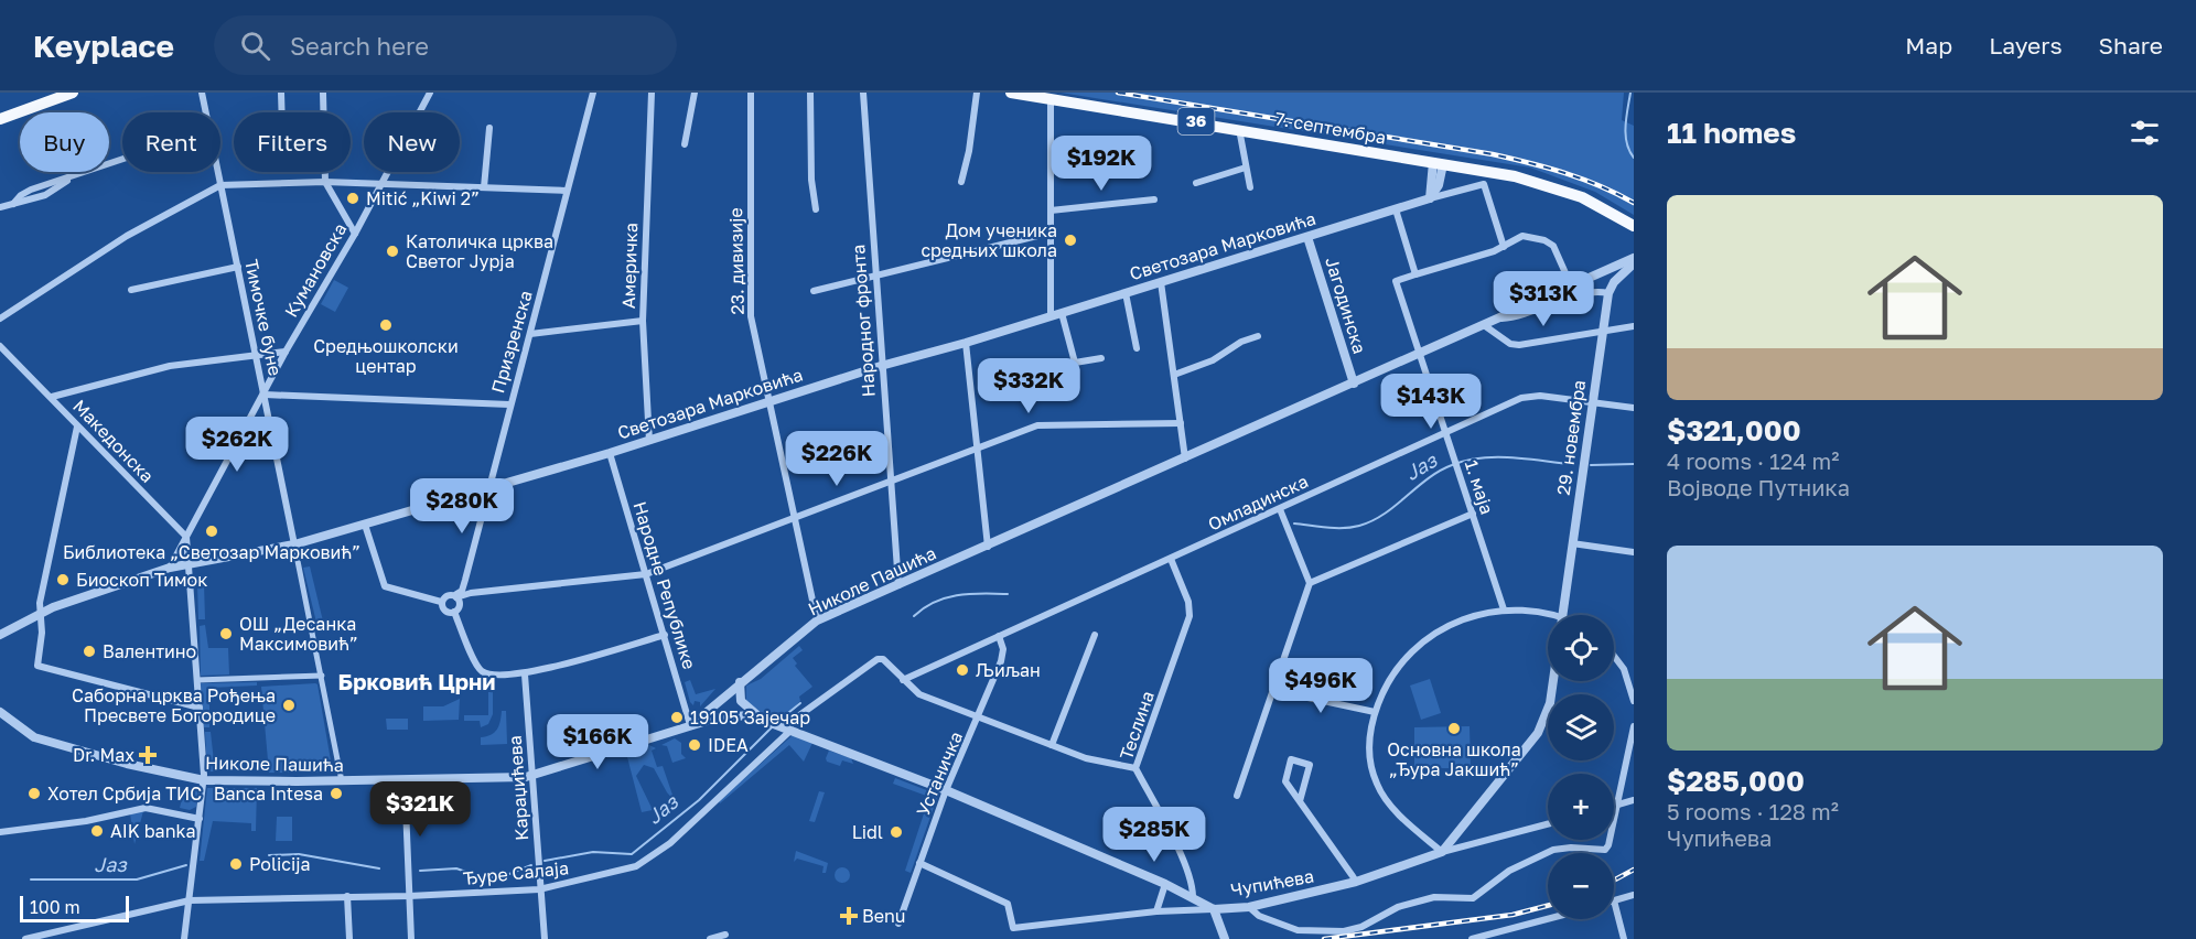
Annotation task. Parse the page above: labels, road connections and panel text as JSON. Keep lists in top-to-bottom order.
{
  "streets": {
    "main road": ["36", "7. септембра"],
    "street": [
      "Светозара Марковића",
      "23. дивизије",
      "Америчка",
      "Кумановска",
      "Јагодинска",
      "Тимочке буне",
      "Народног фронта",
      "Призренска",
      "29. новембра",
      "Македонска",
      "1. маја",
      "Омладинска",
      "Николе Пашића",
      "Народне Републике",
      "Теслина",
      "Устаничка",
      "Караџићева",
      "Ђуре Салаја",
      "Чупићева"
    ]
  },
  "crossings": [
    ["Светозара Марковића", "23. дивизије"],
    ["Светозара Марковића", "Америчка"],
    ["Светозара Марковића", "Кумановска"],
    ["Светозара Марковића", "Јагодинска"],
    ["Светозара Марковића", "Тимочке буне"],
    ["Светозара Марковића", "Народног фронта"],
    ["Светозара Марковића", "Призренска"],
    ["Светозара Марковића", "Народне Републике"],
    ["23. дивизије", "Николе Пашића"],
    ["Кумановска", "Тимочке буне"],
    ["Кумановска", "Македонска"],
    ["Јагодинска", "Николе Пашића"],
    ["Тимочке буне", "Николе Пашића"],
    ["Народног фронта", "Николе Пашића"],
    ["29. новембра", "Омладинска"],
    ["29. новембра", "Николе Пашића"],
    ["1. маја", "Омладинска"],
    ["1. маја", "Николе Пашића"],
    ["Омладинска", "Теслина"],
    ["Омладинска", "Устаничка"],
    ["Омладинска", "Ђуре Салаја"],
    ["Николе Пашића", "Народне Републике"],
    ["Николе Пашића", "Караџићева"],
    ["Теслина", "Чупићева"],
    ["Устаничка", "Чупићева"],
    ["Караџићева", "Ђуре Салаја"],
    ["Ђуре Салаја", "Чупићева"]
  ],
  "districts": ["Брковић Црни"],
  "water": ["Јаз"],
  "places": {
    "other": [
      "Mitić „Kiwi 2”",
      "Дом ученика средњих школа",
      "Католичка црква Светог Јурја",
      "Средњошколски центар",
      "Библиотека „Светозар Марковић”",
      "Биоскоп Тимок",
      "ОШ „Десанка Максимовић”",
      "Валентино",
      "Љиљан",
      "Саборна црква Рођења Пресвете Богородице",
      "19105 Зајечар",
      "Основна школа „Ђура Јакшић”",
      "IDEA",
      "Хотел Србија ТИС",
      "Banca Intesa",
      "AIK banka",
      "Lidl",
      "Policija"
    ],
    "health": ["Dr. Max", "Benu"]
  },
  "scale_bar": "100 m",
  "page": {
    "header": "Keyplace",
    "search": "Search here",
    "nav": ["Map", "Layers", "Share"],
    "heading": "11 homes",
    "chip": [
      "Buy",
      "Rent",
      "Filters",
      "New"
    ],
    "price": [
      "$192K",
      "$313K",
      "$332K",
      "$143K",
      "$262K",
      "$226K",
      "$280K",
      "$496K",
      "$166K",
      "$321K",
      "$285K"
    ],
    "list": [
      {
        "name": "$321,000",
        "note": "4 rooms · 124 m² · Војводе Путника"
      },
      {
        "name": "$285,000",
        "note": "5 rooms · 128 m² · Чупићева"
      }
    ],
    "map_buttons": ["+", "−"],
    "scale": "100 m"
  }
}
